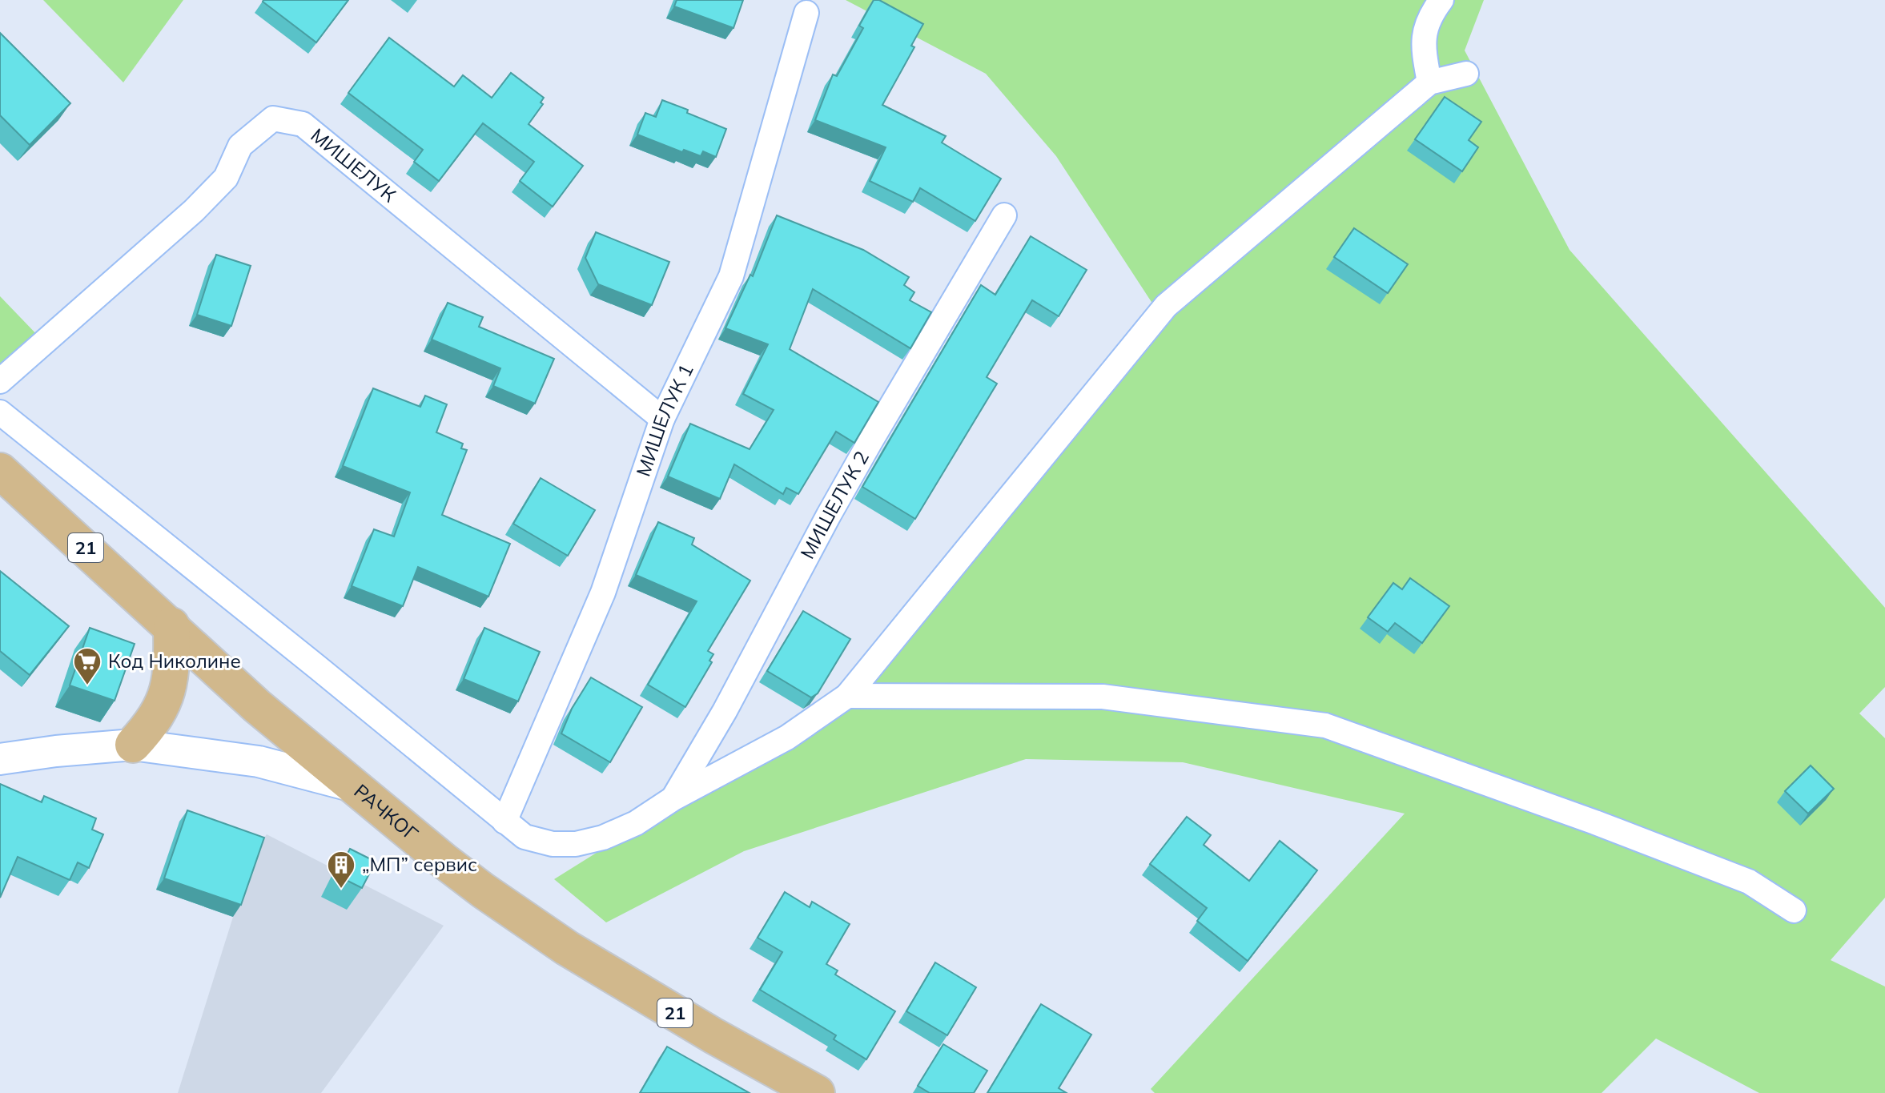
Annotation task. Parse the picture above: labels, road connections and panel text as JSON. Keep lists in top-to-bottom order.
{
  "streets": {
    "main road": ["21", "РАЧКОГ"],
    "street": ["МИШЕЛУК", "МИШЕЛУК 1", "МИШЕЛУК 2"]
  },
  "crossings": [
    ["МИШЕЛУК", "МИШЕЛУК 1"]
  ],
  "places": {
    "supermarket": ["Код Николине"],
    "building": ["„МП” сервис"]
  }
}
